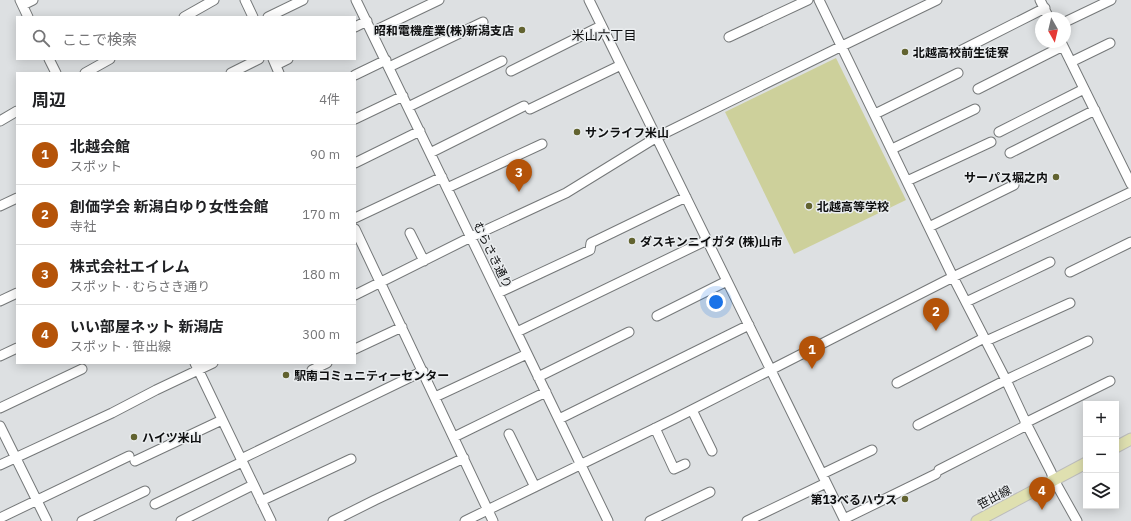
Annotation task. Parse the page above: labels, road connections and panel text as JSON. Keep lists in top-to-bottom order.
{
  "streets": {
    "main road": ["笹出線"],
    "street": ["むらさき通り"]
  },
  "districts": ["米山六丁目"],
  "places": [
    "昭和電機産業(株)新潟支店",
    "北越高校前生徒寮",
    "サンライフ米山",
    "サーパス堀之内",
    "北越高等学校",
    "ダスキンニイガタ (株)山市",
    "駅南コミュニティーセンター",
    "ハイツ米山",
    "第13べるハウス"
  ],
  "north": "bottom",
  "page": {
    "search": "ここで検索",
    "heading": ["周辺", "4件"],
    "list": [
      {
        "mark": "1",
        "name": "北越会館",
        "note": "スポット",
        "value": "90 m"
      },
      {
        "mark": "2",
        "name": "創価学会 新潟白ゆり女性会館",
        "note": "寺社",
        "value": "170 m"
      },
      {
        "mark": "3",
        "name": "株式会社エイレム",
        "note": "スポット · むらさき通り",
        "value": "180 m"
      },
      {
        "mark": "4",
        "name": "いい部屋ネット 新潟店",
        "note": "スポット · 笹出線",
        "value": "300 m"
      }
    ],
    "pins": [
      "3",
      "2",
      "1",
      "4"
    ],
    "map_buttons": ["+", "−"]
  }
}
